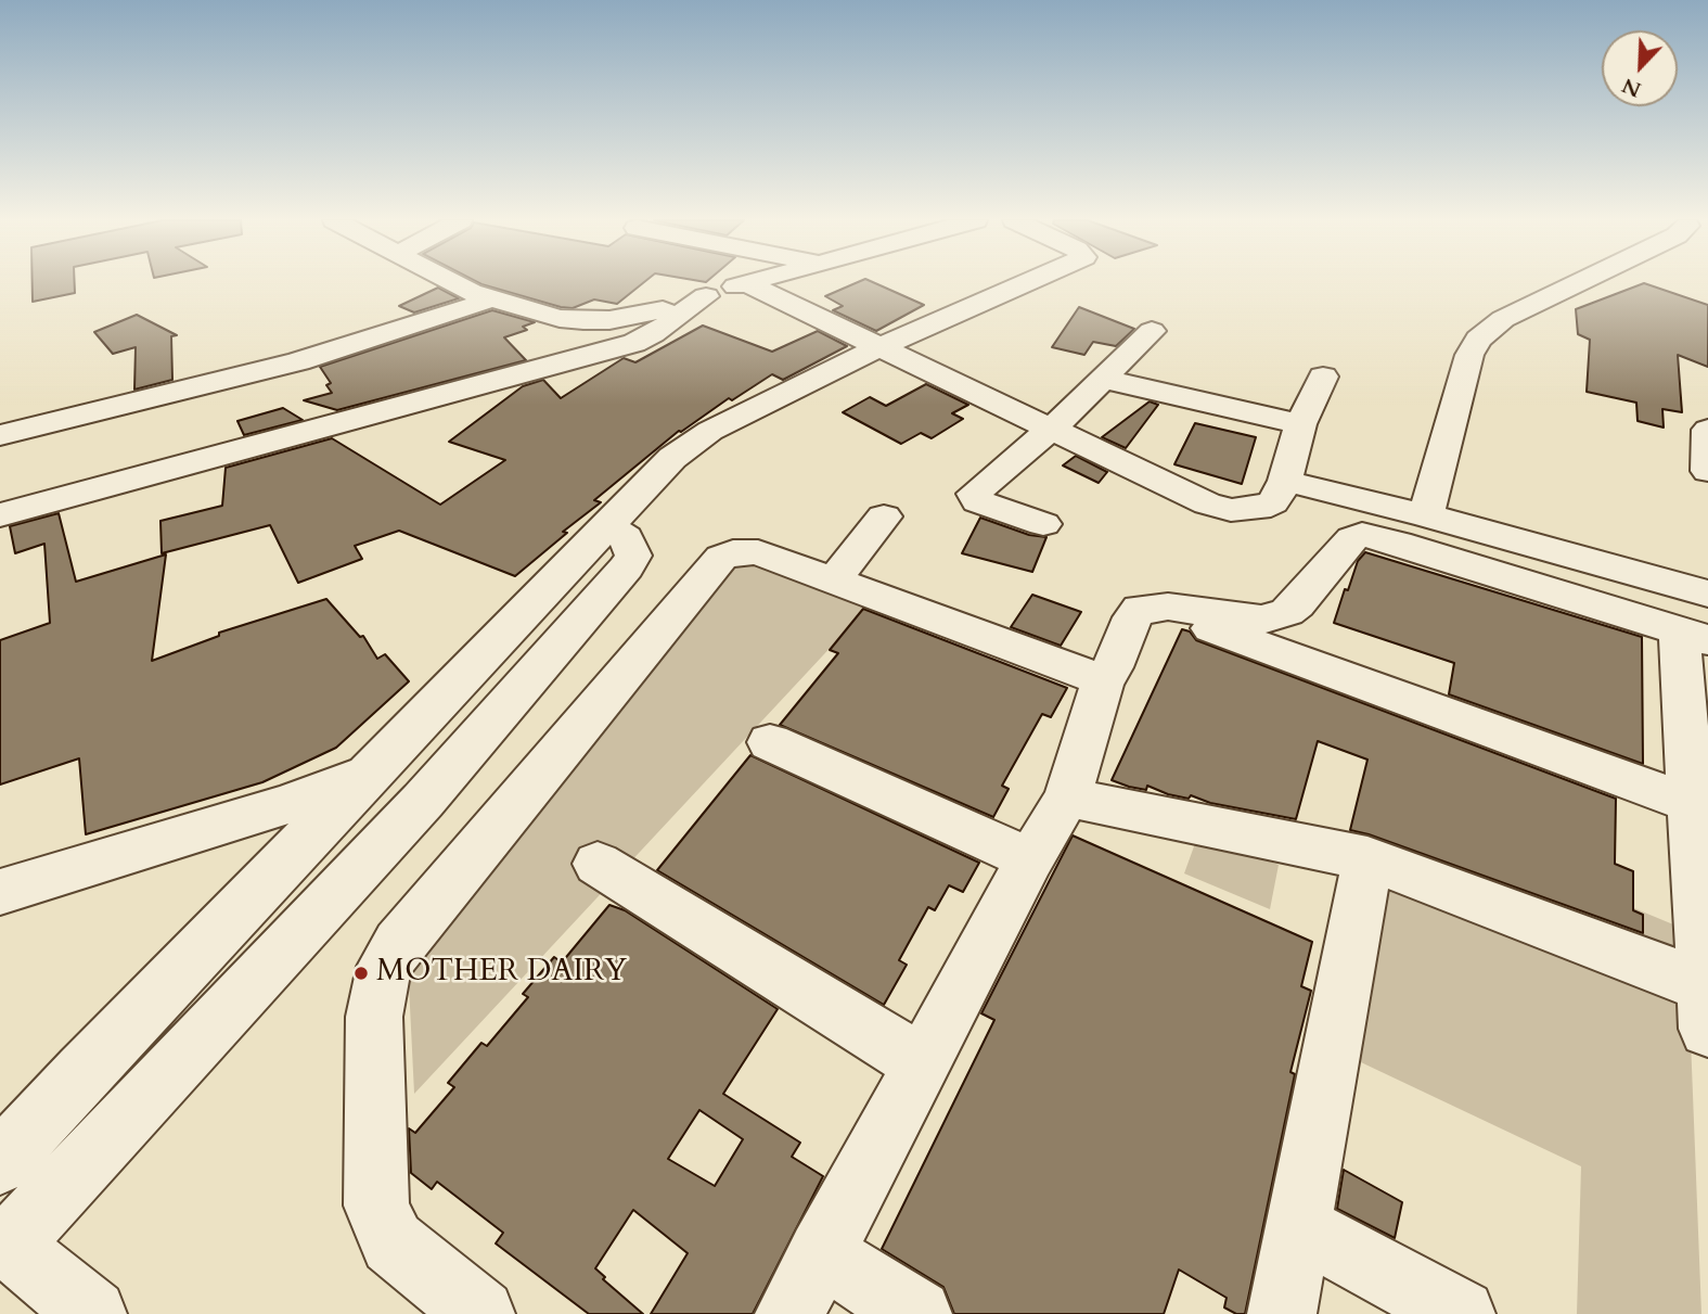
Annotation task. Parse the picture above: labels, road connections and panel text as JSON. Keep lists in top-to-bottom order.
{
  "places": ["MOTHER DAIRY"],
  "north": "bottom left"
}
